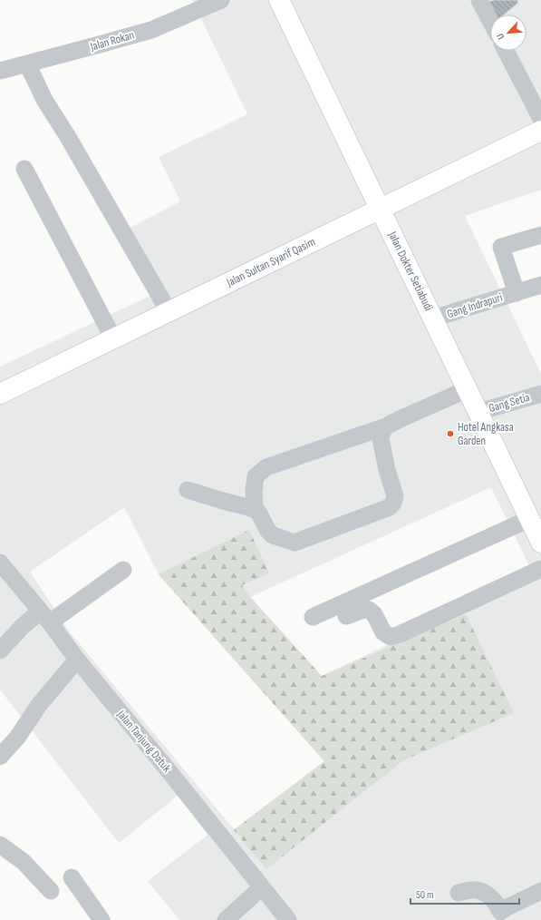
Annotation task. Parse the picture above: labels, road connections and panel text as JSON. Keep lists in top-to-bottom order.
{
  "streets": {
    "main road": ["Jalan Sultan Syarif Qasim", "Jalan Dokter Setiabudi"],
    "street": [
      "Jalan Rokan",
      "Gang Indrapuri",
      "Gang Setia",
      "Jalan Tanjung Datuk"
    ]
  },
  "crossings": [
    ["Jalan Sultan Syarif Qasim", "Jalan Dokter Setiabudi"],
    ["Jalan Dokter Setiabudi", "Gang Indrapuri"],
    ["Jalan Dokter Setiabudi", "Gang Setia"]
  ],
  "places": ["Hotel Angkasa Garden"],
  "scale_bar": "50 m",
  "north": "bottom left"
}
